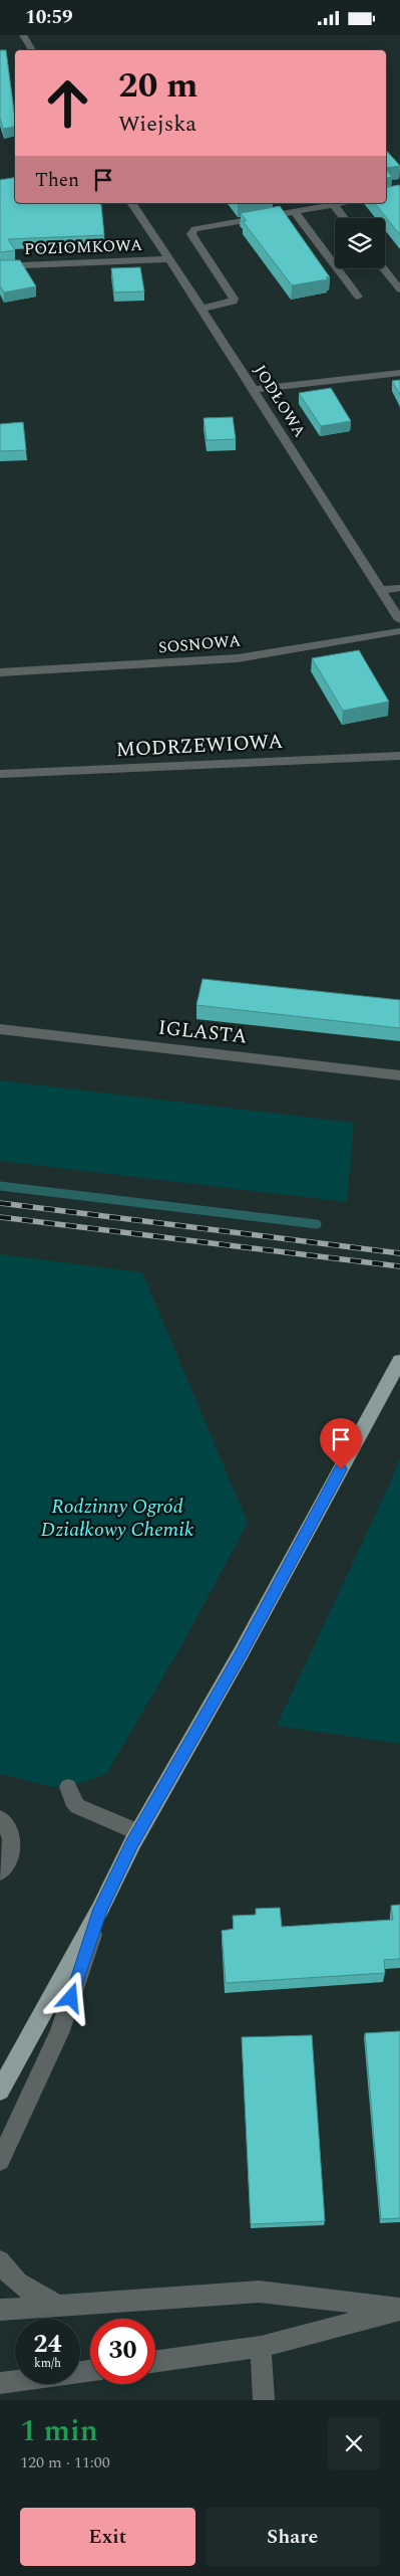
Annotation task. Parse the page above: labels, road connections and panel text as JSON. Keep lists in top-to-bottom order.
{
  "streets": {
    "street": [
      "POZIOMKOWA",
      "JODŁOWA",
      "SOSNOWA",
      "MODRZEWIOWA",
      "IGLASTA"
    ]
  },
  "crossings": [
    ["POZIOMKOWA", "JODŁOWA"]
  ],
  "parks": ["Rodzinny Ogród Działkowy Chemik"],
  "page": {
    "status": "10:59",
    "turn": ["20 m", "Wiejska"],
    "then": "Then",
    "speed": "24 km/h",
    "limit": "30",
    "heading": ["1 min", "120 m · 11:00"],
    "buttons": ["Exit", "Share"]
  }
}
